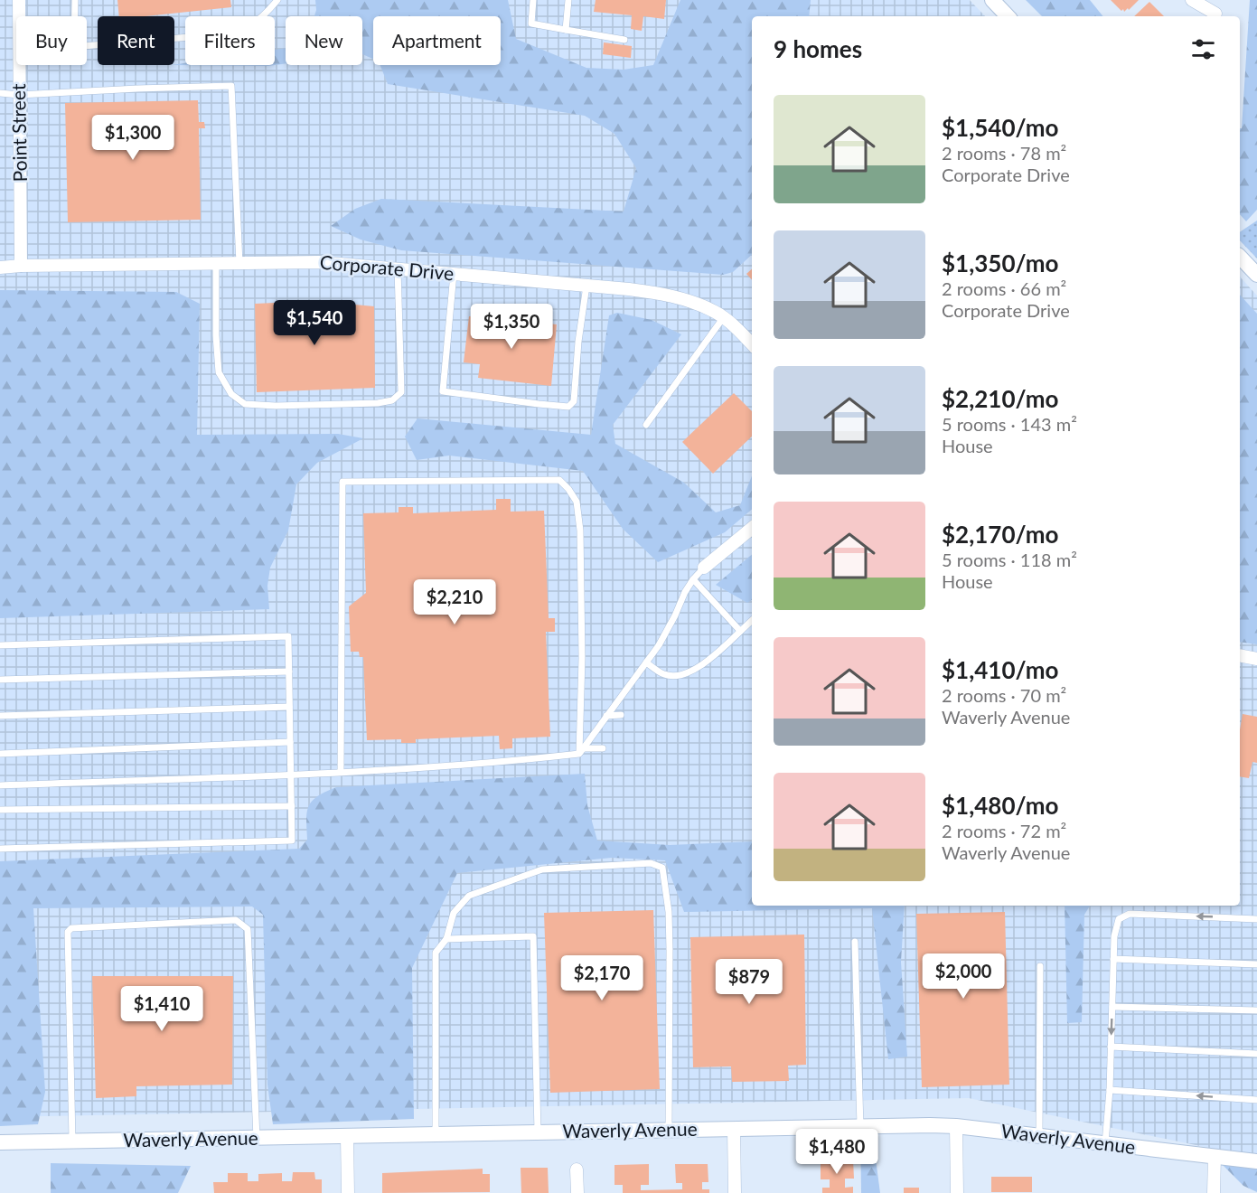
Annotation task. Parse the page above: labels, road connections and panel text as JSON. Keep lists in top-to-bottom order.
{
  "streets": {
    "street": ["Point Street", "Corporate Drive", "Waverly Avenue"]
  },
  "crossings": [
    ["Point Street", "Corporate Drive"]
  ],
  "page": {
    "chip": [
      "Buy",
      "Rent",
      "Filters",
      "New",
      "Apartment"
    ],
    "heading": "9 homes",
    "list": [
      {
        "name": "$1,540/mo",
        "note": "2 rooms · 78 m² · Corporate Drive"
      },
      {
        "name": "$1,350/mo",
        "note": "2 rooms · 66 m² · Corporate Drive"
      },
      {
        "name": "$2,210/mo",
        "note": "5 rooms · 143 m² · House"
      },
      {
        "name": "$2,170/mo",
        "note": "5 rooms · 118 m² · House"
      },
      {
        "name": "$1,410/mo",
        "note": "2 rooms · 70 m² · Waverly Avenue"
      },
      {
        "name": "$1,480/mo",
        "note": "2 rooms · 72 m² · Waverly Avenue"
      }
    ],
    "price": [
      "$1,300",
      "$1,540",
      "$1,350",
      "$2,210",
      "$2,000",
      "$2,170",
      "$879",
      "$1,410",
      "$1,480"
    ]
  }
}
